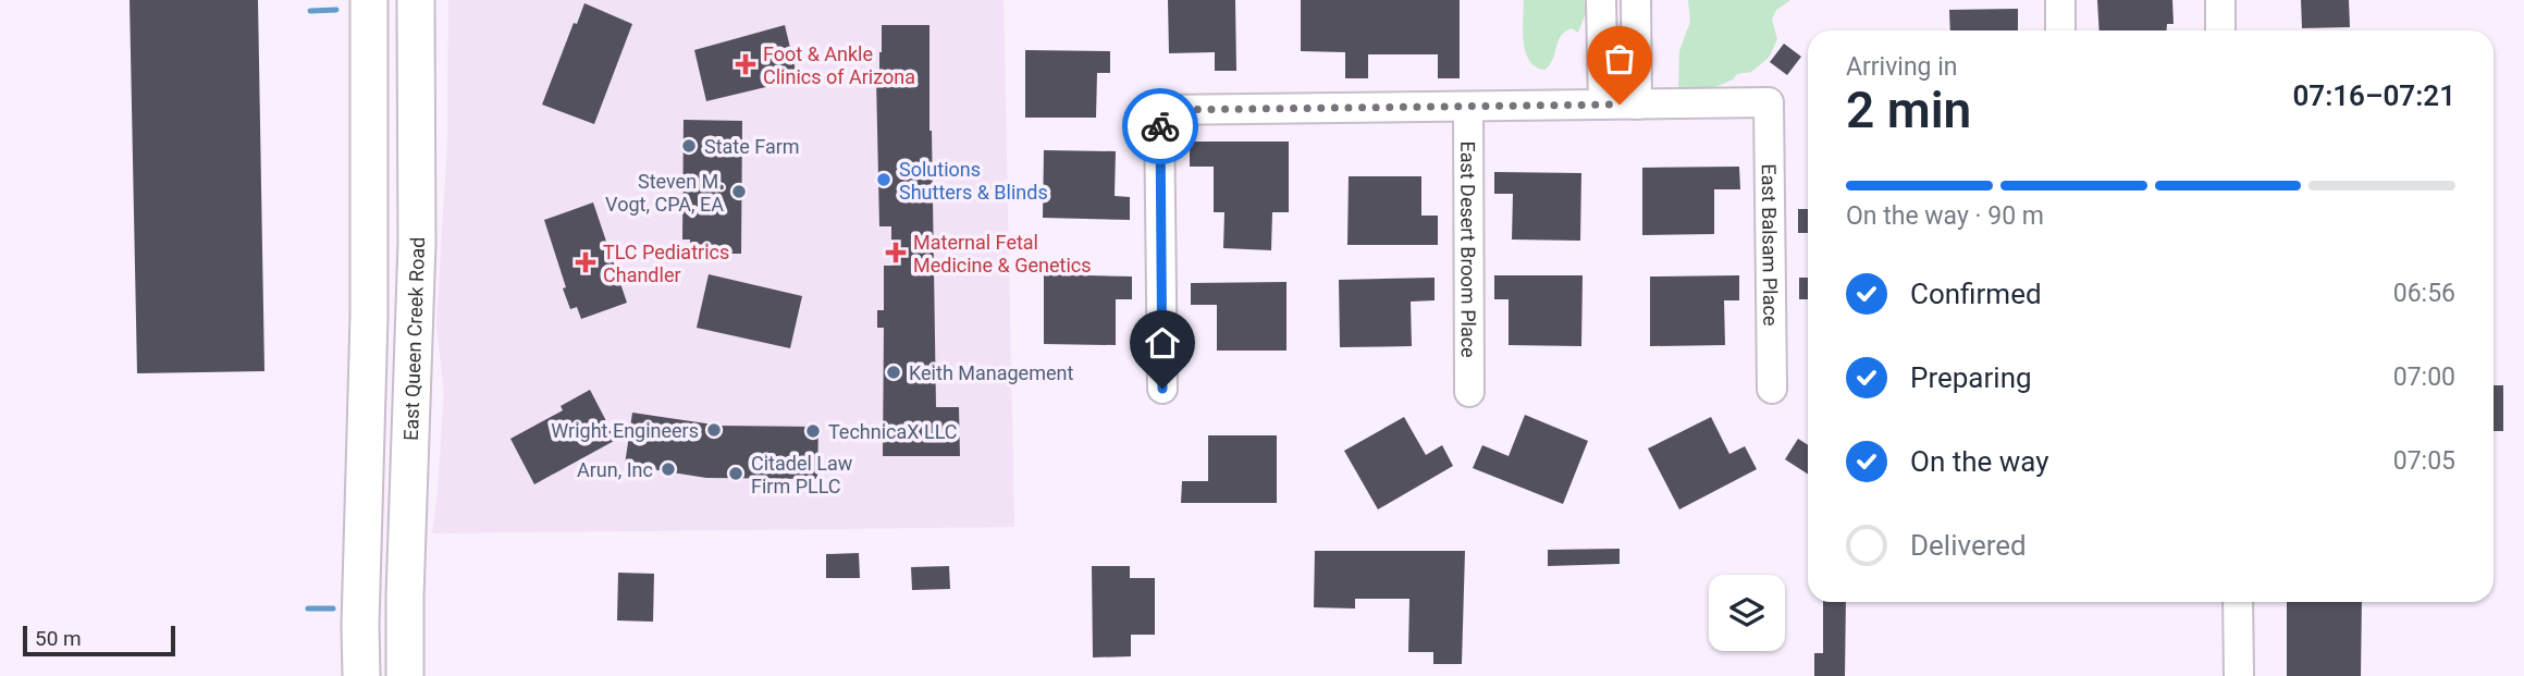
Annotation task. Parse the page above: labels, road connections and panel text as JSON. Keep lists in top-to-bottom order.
{
  "streets": {
    "main road": ["East Queen Creek Road"],
    "street": ["East Balsam Place", "East Desert Broom Place"]
  },
  "places": {
    "health": ["Foot & Ankle Clinics of Arizona", "Maternal Fetal Medicine & Genetics", "TLC Pediatrics Chandler"],
    "other": [
      "State Farm",
      "Solutions Shutters & Blinds",
      "Steven M. Vogt, CPA, EA",
      "Keith Management",
      "Wright Engineers",
      "TechnicaX LLC",
      "Arun, Inc",
      "Citadel Law Firm PLLC"
    ]
  },
  "scale_bar": "50 m",
  "page": {
    "heading": ["2 min", "Arriving in", "07:16–07:21"],
    "bar": "On the way · 90 m",
    "list": [
      ["Confirmed", "06:56"],
      ["Preparing", "07:00"],
      ["On the way", "07:05"],
      "Delivered"
    ],
    "scale": "50 m"
  }
}
